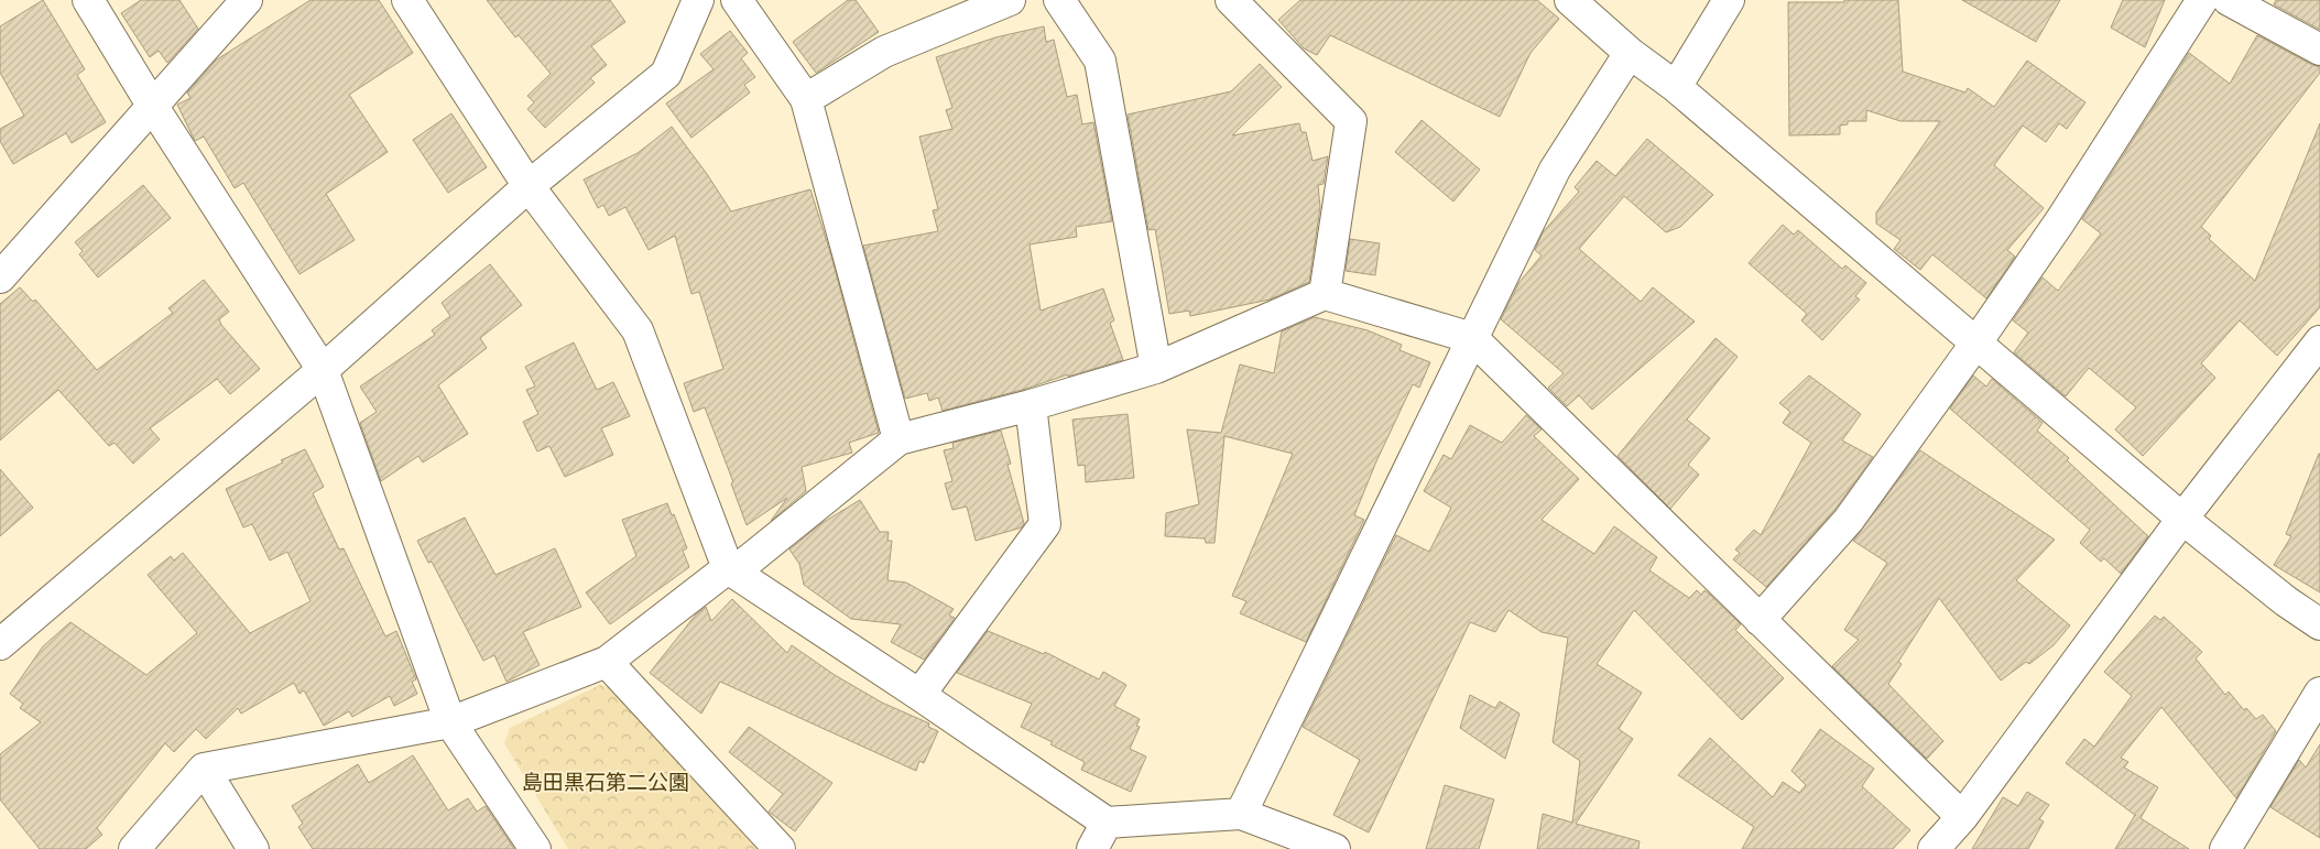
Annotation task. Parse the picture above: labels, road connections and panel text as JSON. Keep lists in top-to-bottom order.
{
  "parks": ["島田黒石第二公園"]
}
